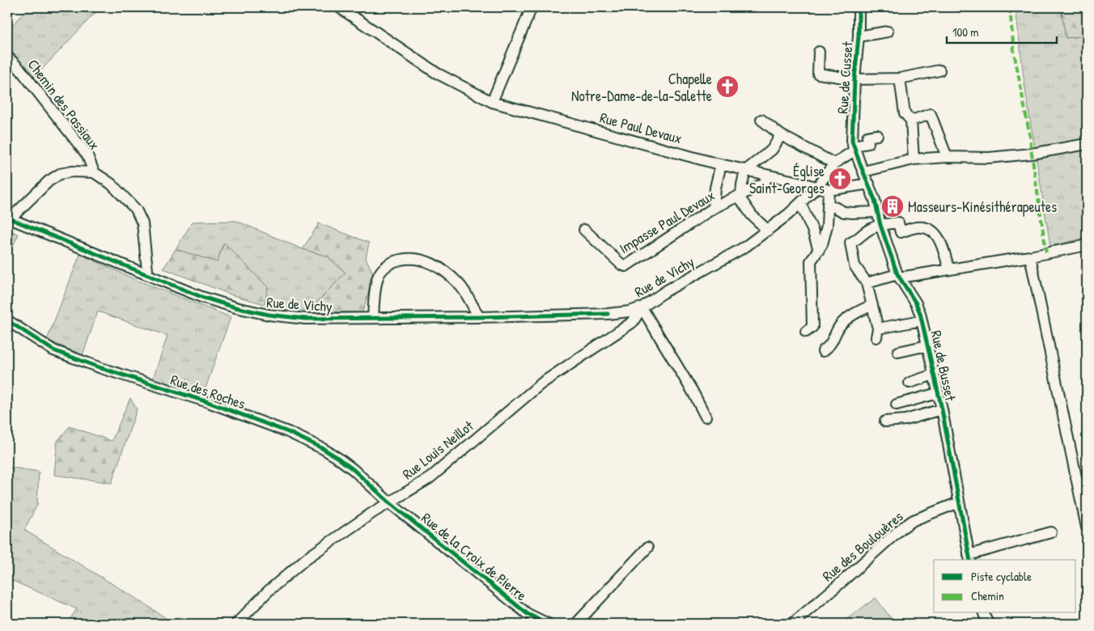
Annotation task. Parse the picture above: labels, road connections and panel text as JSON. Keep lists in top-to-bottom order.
{
  "streets": {
    "street": [
      "Rue de Cusset",
      "Chemin des Passiaux",
      "Rue Paul Devaux",
      "Impasse Paul Devaux",
      "Rue de Vichy",
      "Rue de Busset",
      "Rue des Roches",
      "Rue Louis Neillot",
      "Rue des Boulouères",
      "Rue de la Croix de Pierre"
    ]
  },
  "crossings": [
    ["Rue de Cusset", "Rue de Busset"],
    ["Rue Paul Devaux", "Impasse Paul Devaux"],
    ["Rue Paul Devaux", "Rue de Vichy"],
    ["Rue de Vichy", "Rue Louis Neillot"],
    ["Rue de Busset", "Rue des Boulouères"],
    ["Rue des Roches", "Rue Louis Neillot"],
    ["Rue des Roches", "Rue de la Croix de Pierre"],
    ["Rue Louis Neillot", "Rue de la Croix de Pierre"]
  ],
  "places": {
    "church": ["Chapelle Notre-Dame-de-la-Salette", "Église Saint-Georges"],
    "building": ["Masseurs-Kinésithérapeutes"]
  },
  "legend": ["Piste cyclable", "Chemin"],
  "scale_bar": "100 m"
}
